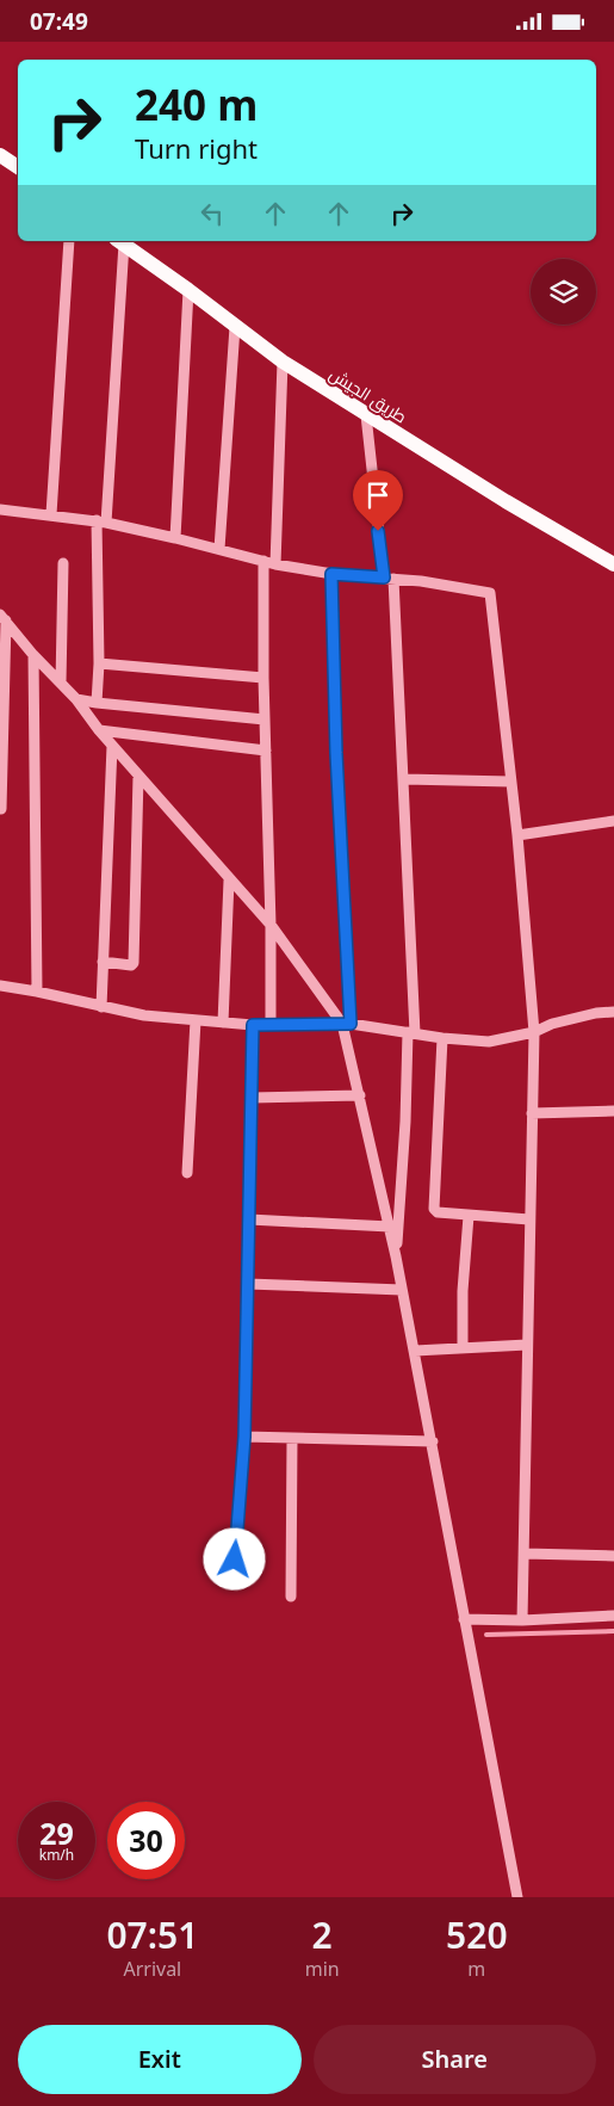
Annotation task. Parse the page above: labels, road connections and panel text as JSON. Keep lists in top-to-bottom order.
{
  "streets": {
    "main road": ["طريق الجيش"]
  },
  "page": {
    "status": "07:49",
    "turn": ["240 m", "Turn right"],
    "speed": "29 km/h",
    "limit": "30",
    "eta": [
      "07:51",
      "Arrival",
      "2",
      "min",
      "520",
      "m"
    ],
    "buttons": ["Exit", "Share"]
  }
}
